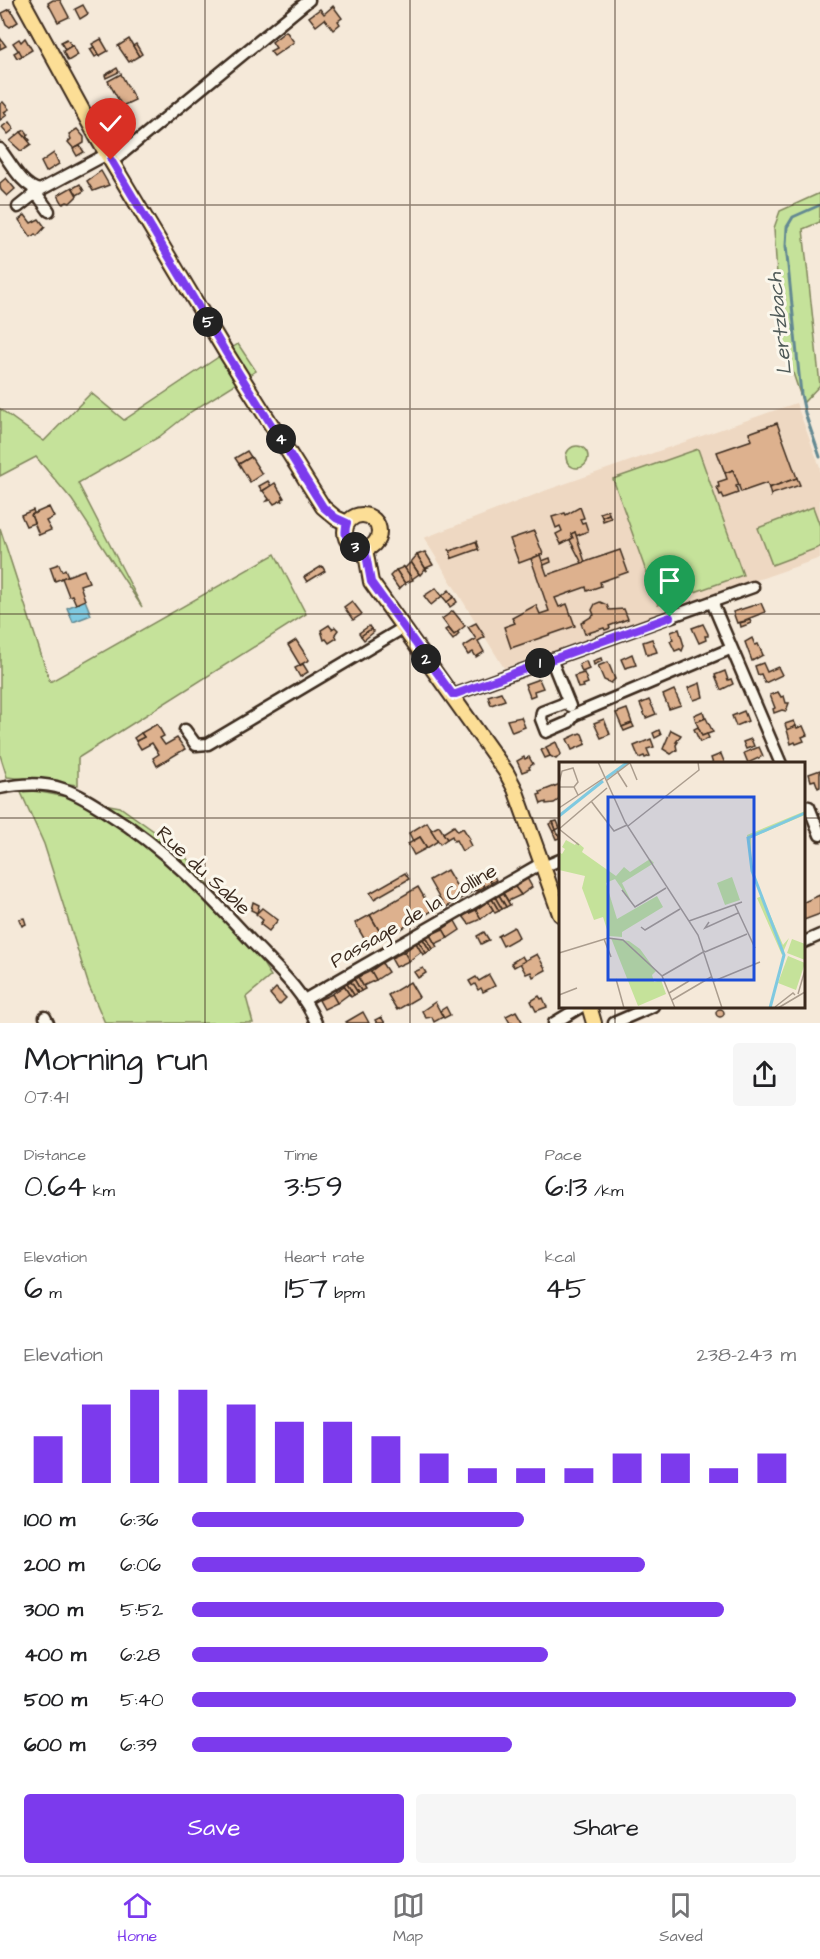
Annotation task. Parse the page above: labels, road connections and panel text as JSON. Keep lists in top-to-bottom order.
{
  "streets": {
    "street": ["Rue du Sable", "Passage de la Colline"]
  },
  "crossings": [
    ["Rue du Sable", "Passage de la Colline"]
  ],
  "water": ["Lertzbach"],
  "page": {
    "pins": [
      "5",
      "4",
      "3",
      "2",
      "1"
    ],
    "heading": ["Morning run", "07:41"],
    "stats": [
      ["Distance", "0.64 km"],
      ["Time", "3:59"],
      ["Pace", "6:13 /km"],
      ["Elevation", "6 m"],
      ["Heart rate", "157 bpm"],
      ["kcal", "45"]
    ],
    "chart": ["Elevation", "238–243 m"],
    "list": [
      {
        "name": "100 m",
        "note": "6:36"
      },
      {
        "name": "200 m",
        "note": "6:06"
      },
      {
        "name": "300 m",
        "note": "5:52"
      },
      {
        "name": "400 m",
        "note": "6:28"
      },
      {
        "name": "500 m",
        "note": "5:40"
      },
      {
        "name": "600 m",
        "note": "6:39"
      }
    ],
    "buttons": ["Save", "Share"],
    "tabs": ["Home", "Map", "Saved"]
  }
}
